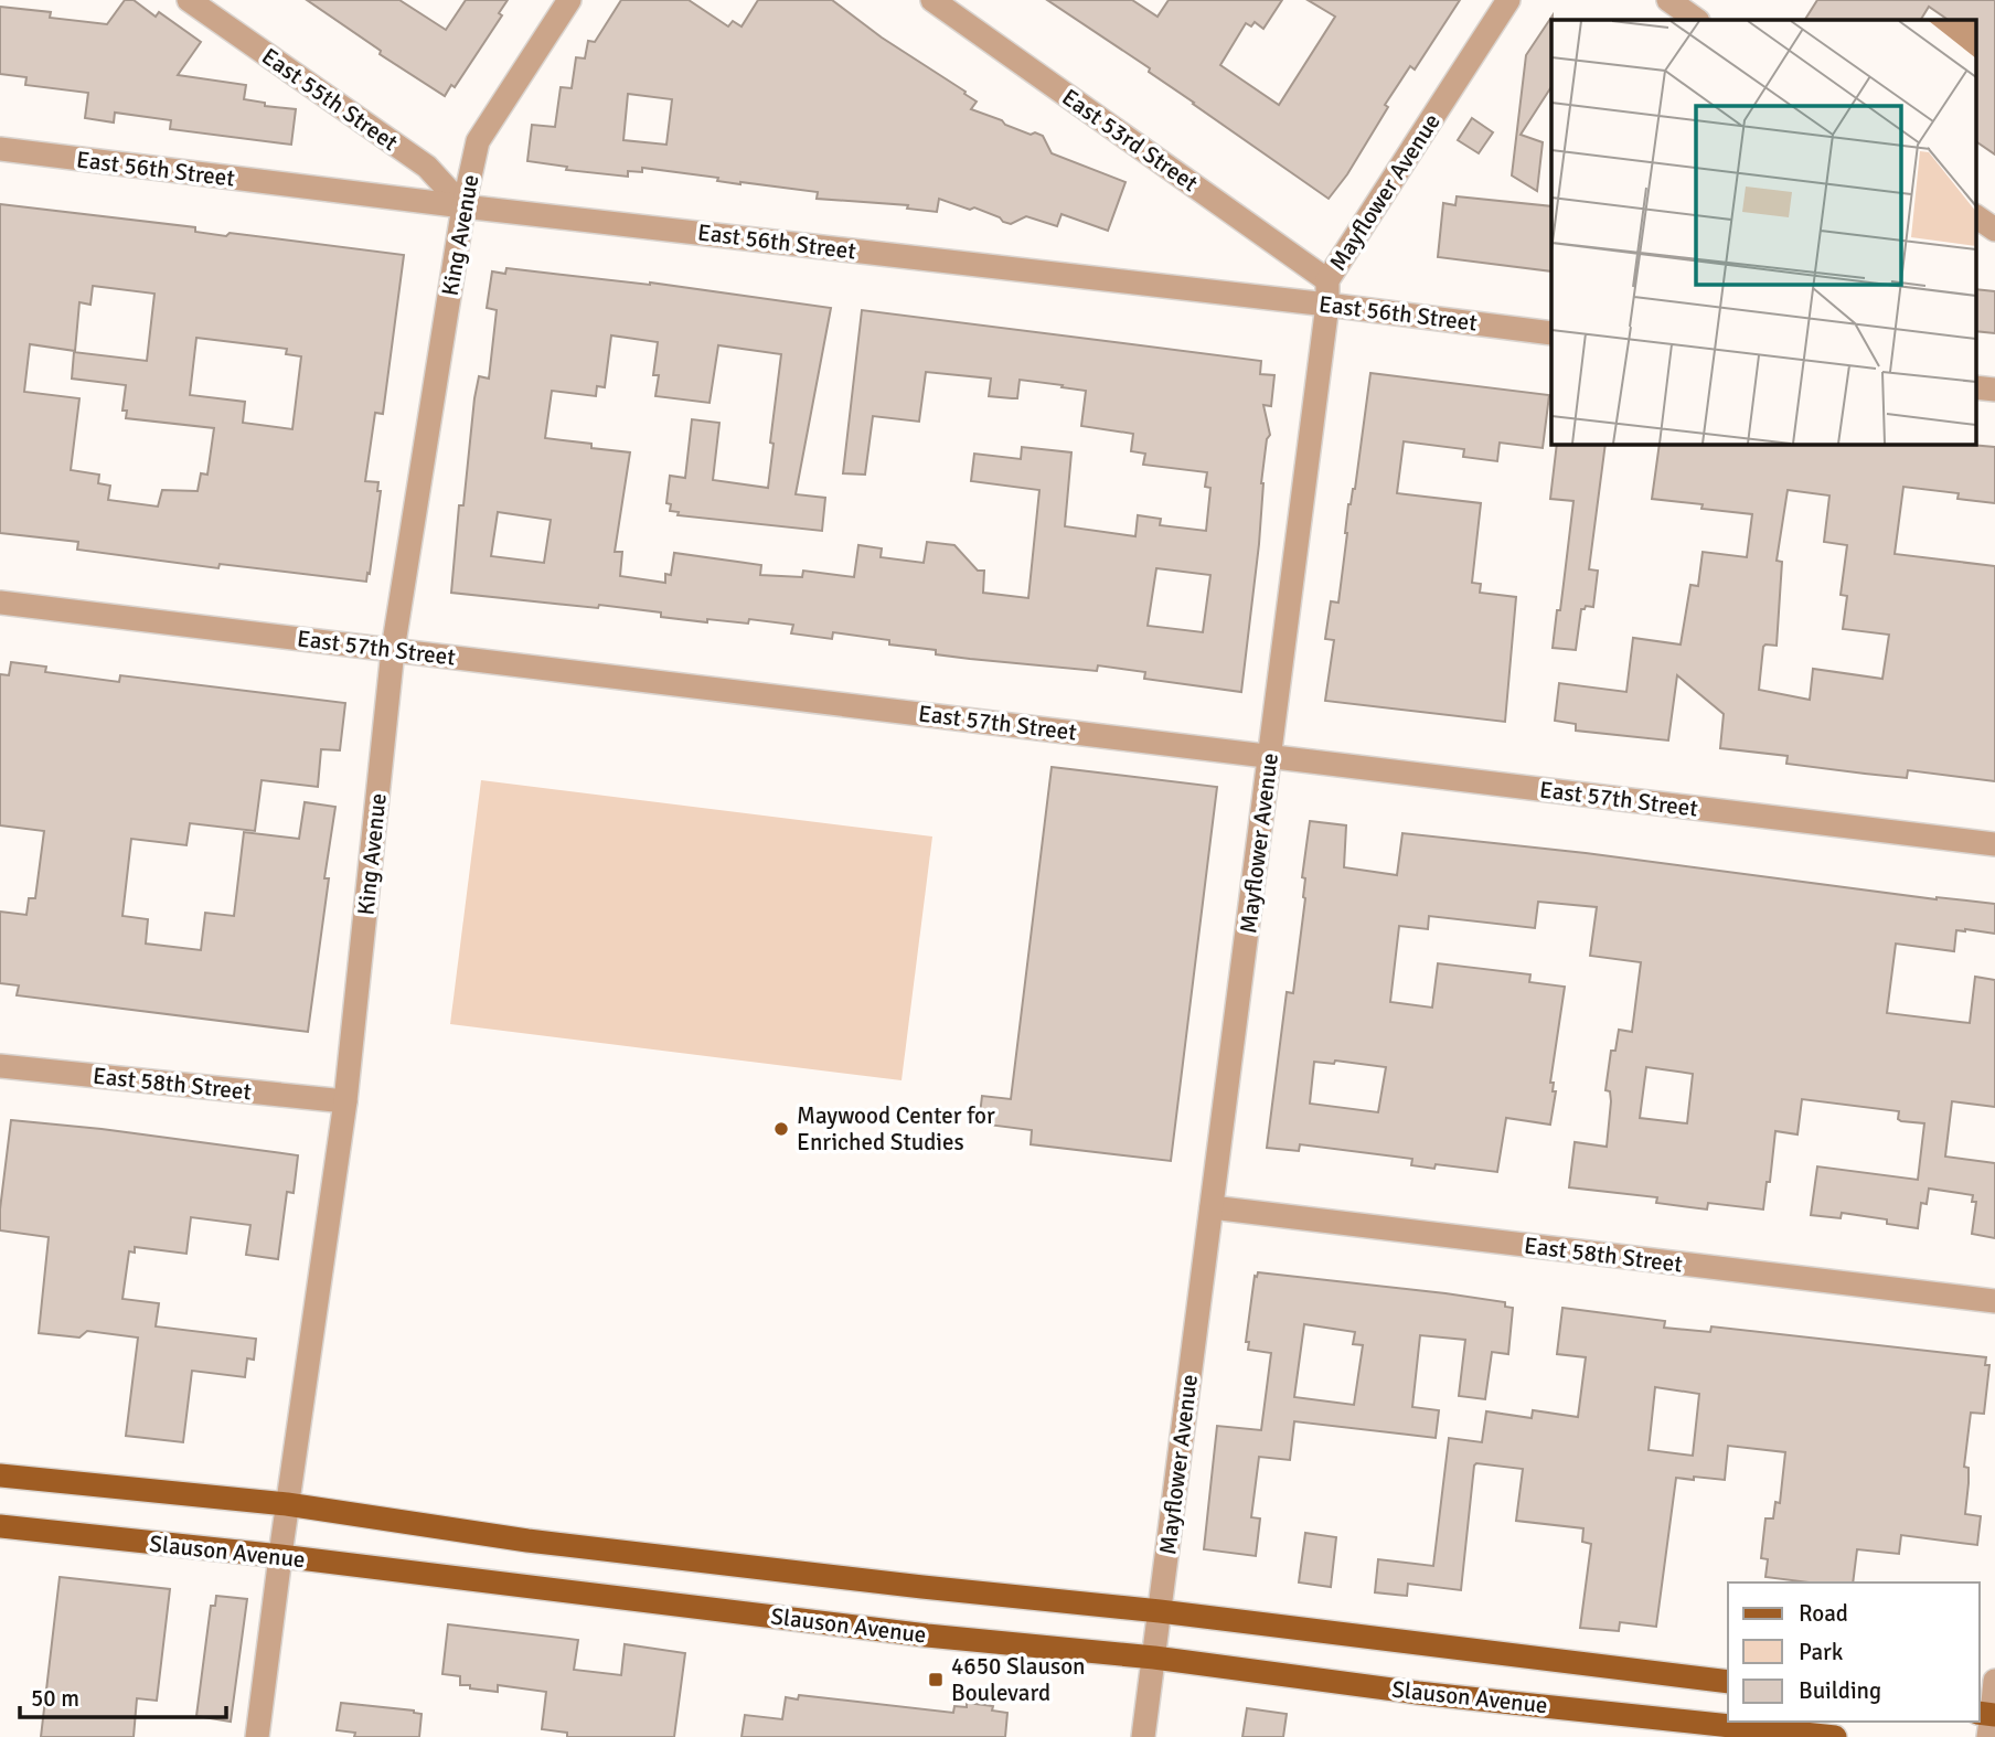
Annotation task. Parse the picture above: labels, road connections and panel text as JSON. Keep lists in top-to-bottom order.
{
  "streets": {
    "main road": ["Slauson Avenue"],
    "street": [
      "East 55th Street",
      "East 53rd Street",
      "East 56th Street",
      "Mayflower Avenue",
      "King Avenue",
      "East 57th Street",
      "East 58th Street"
    ]
  },
  "crossings": [
    ["East 55th Street", "East 56th Street"],
    ["East 55th Street", "King Avenue"],
    ["East 53rd Street", "Mayflower Avenue"],
    ["East 56th Street", "Mayflower Avenue"],
    ["East 56th Street", "King Avenue"],
    ["Mayflower Avenue", "East 57th Street"],
    ["Mayflower Avenue", "East 58th Street"],
    ["Mayflower Avenue", "Slauson Avenue"],
    ["King Avenue", "East 57th Street"],
    ["King Avenue", "East 58th Street"],
    ["King Avenue", "Slauson Avenue"]
  ],
  "places": {
    "other": ["Maywood Center for Enriched Studies"],
    "transit": ["4650 Slauson Boulevard"]
  },
  "legend": ["Road", "Park", "Building"],
  "scale_bar": "50 m"
}
